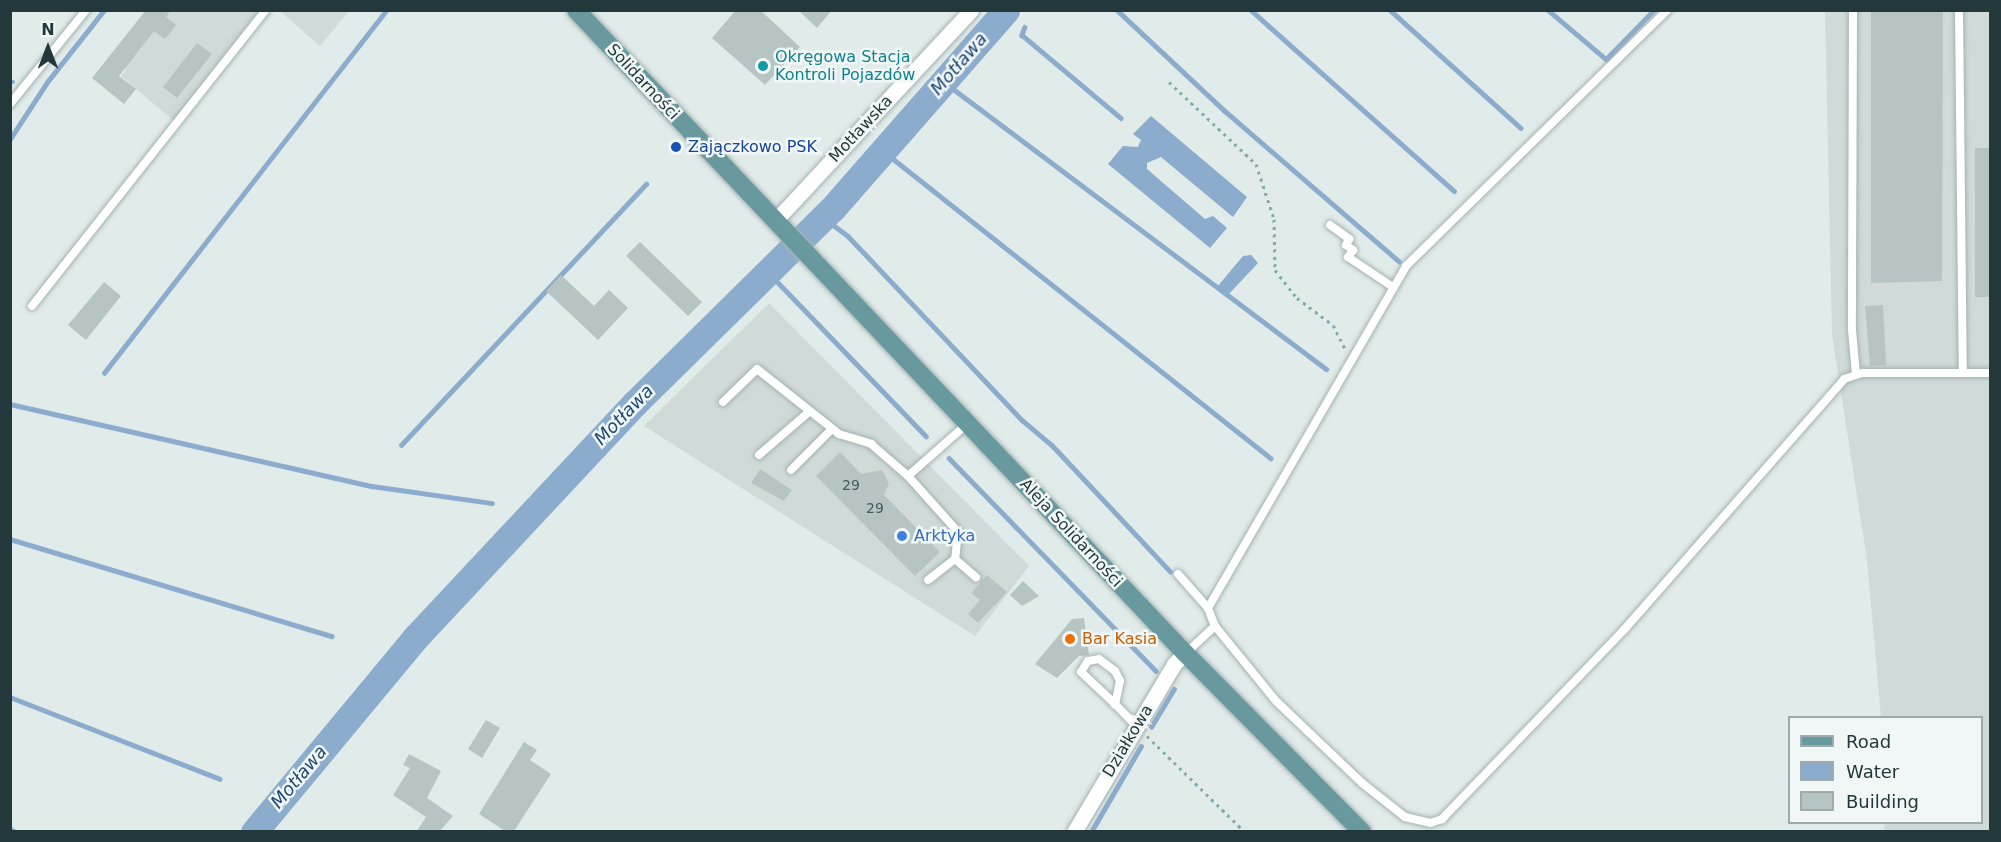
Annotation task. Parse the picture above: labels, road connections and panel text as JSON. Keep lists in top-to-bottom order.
{
  "streets": {
    "main road": ["Solidarności", "Aleja Solidarności"],
    "street": ["Motławska", "Działkowa"]
  },
  "crossings": [
    ["Solidarności", "Motławska"],
    ["Solidarności", "Aleja Solidarności"],
    ["Motławska", "Aleja Solidarności"],
    ["Aleja Solidarności", "Działkowa"]
  ],
  "water": ["Motława"],
  "places": [
    "Okręgowa Stacja Kontroli Pojazdów",
    "Zajączkowo PSK",
    "Arktyka",
    "Bar Kasia"
  ],
  "house_numbers": ["29", "29"],
  "legend": ["Road", "Water", "Building"],
  "north": "top"
}
